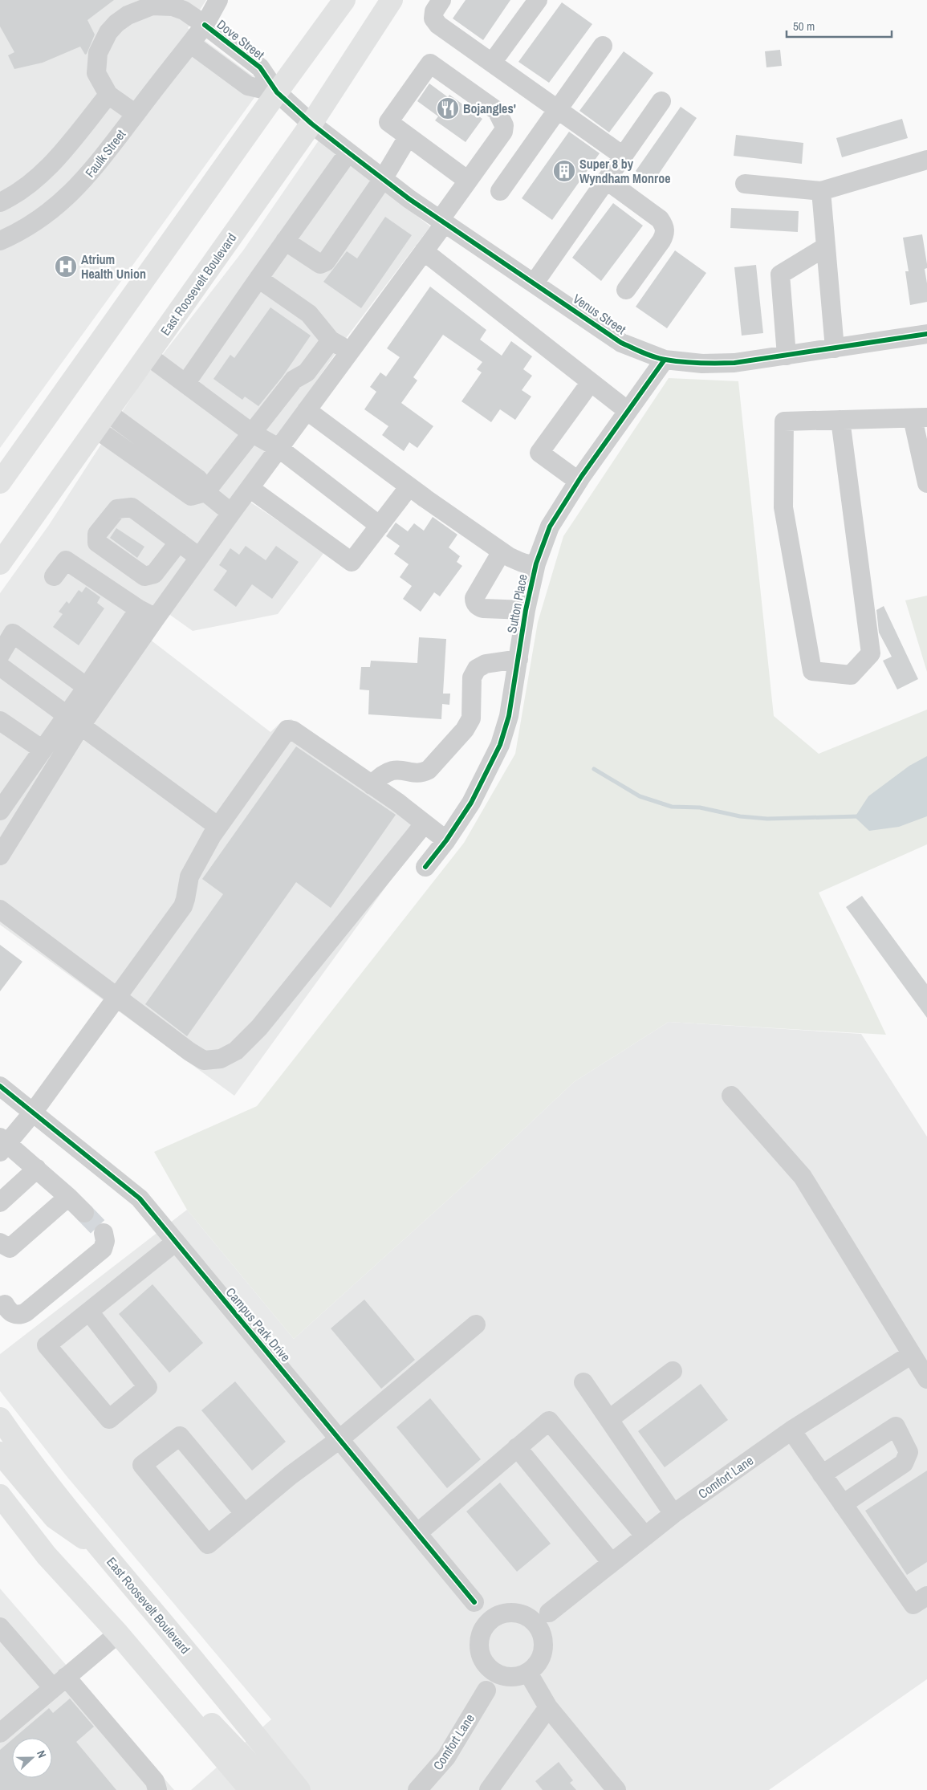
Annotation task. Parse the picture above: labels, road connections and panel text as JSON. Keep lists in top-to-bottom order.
{
  "streets": {
    "highway": ["East Roosevelt Boulevard"],
    "street": [
      "Dove Street",
      "Faulk Street",
      "Venus Street",
      "Sutton Place",
      "Campus Park Drive",
      "Comfort Lane"
    ]
  },
  "crossings": [
    ["Dove Street", "Faulk Street"],
    ["Dove Street", "East Roosevelt Boulevard"],
    ["Dove Street", "Venus Street"],
    ["East Roosevelt Boulevard", "Venus Street"],
    ["Venus Street", "Sutton Place"],
    ["Campus Park Drive", "Comfort Lane"]
  ],
  "places": {
    "restaurant": ["Bojangles'"],
    "building": ["Super 8 by Wyndham Monroe"],
    "hospital": ["Atrium Health Union"]
  },
  "scale_bar": "50 m",
  "north": "right"
}
